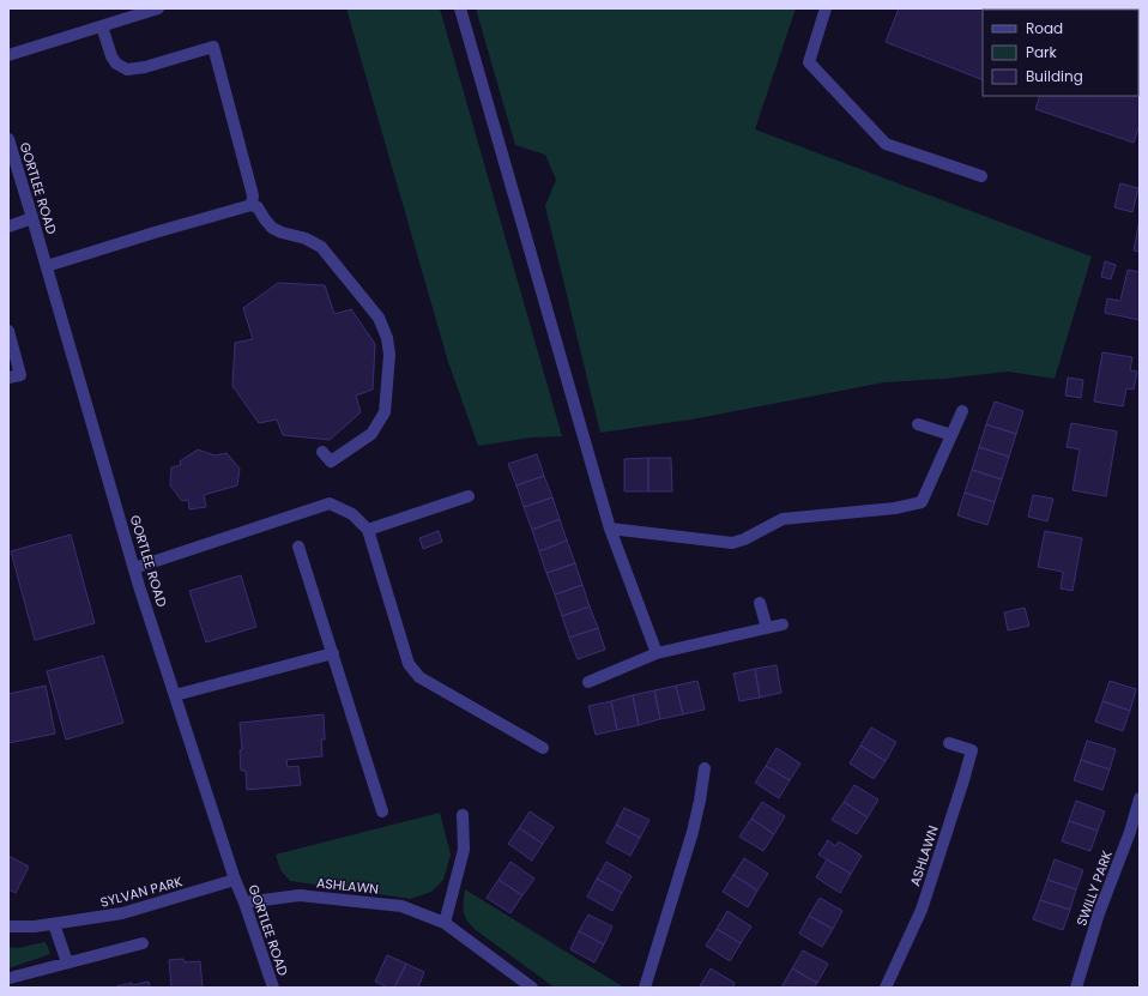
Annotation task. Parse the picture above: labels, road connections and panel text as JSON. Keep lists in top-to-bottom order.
{
  "streets": {
    "street": [
      "GORTLEE ROAD",
      "ASHLAWN",
      "SWILLY PARK",
      "SYLVAN PARK"
    ]
  },
  "crossings": [
    ["GORTLEE ROAD", "ASHLAWN"],
    ["GORTLEE ROAD", "SYLVAN PARK"]
  ],
  "legend": ["Road", "Park", "Building"]
}
